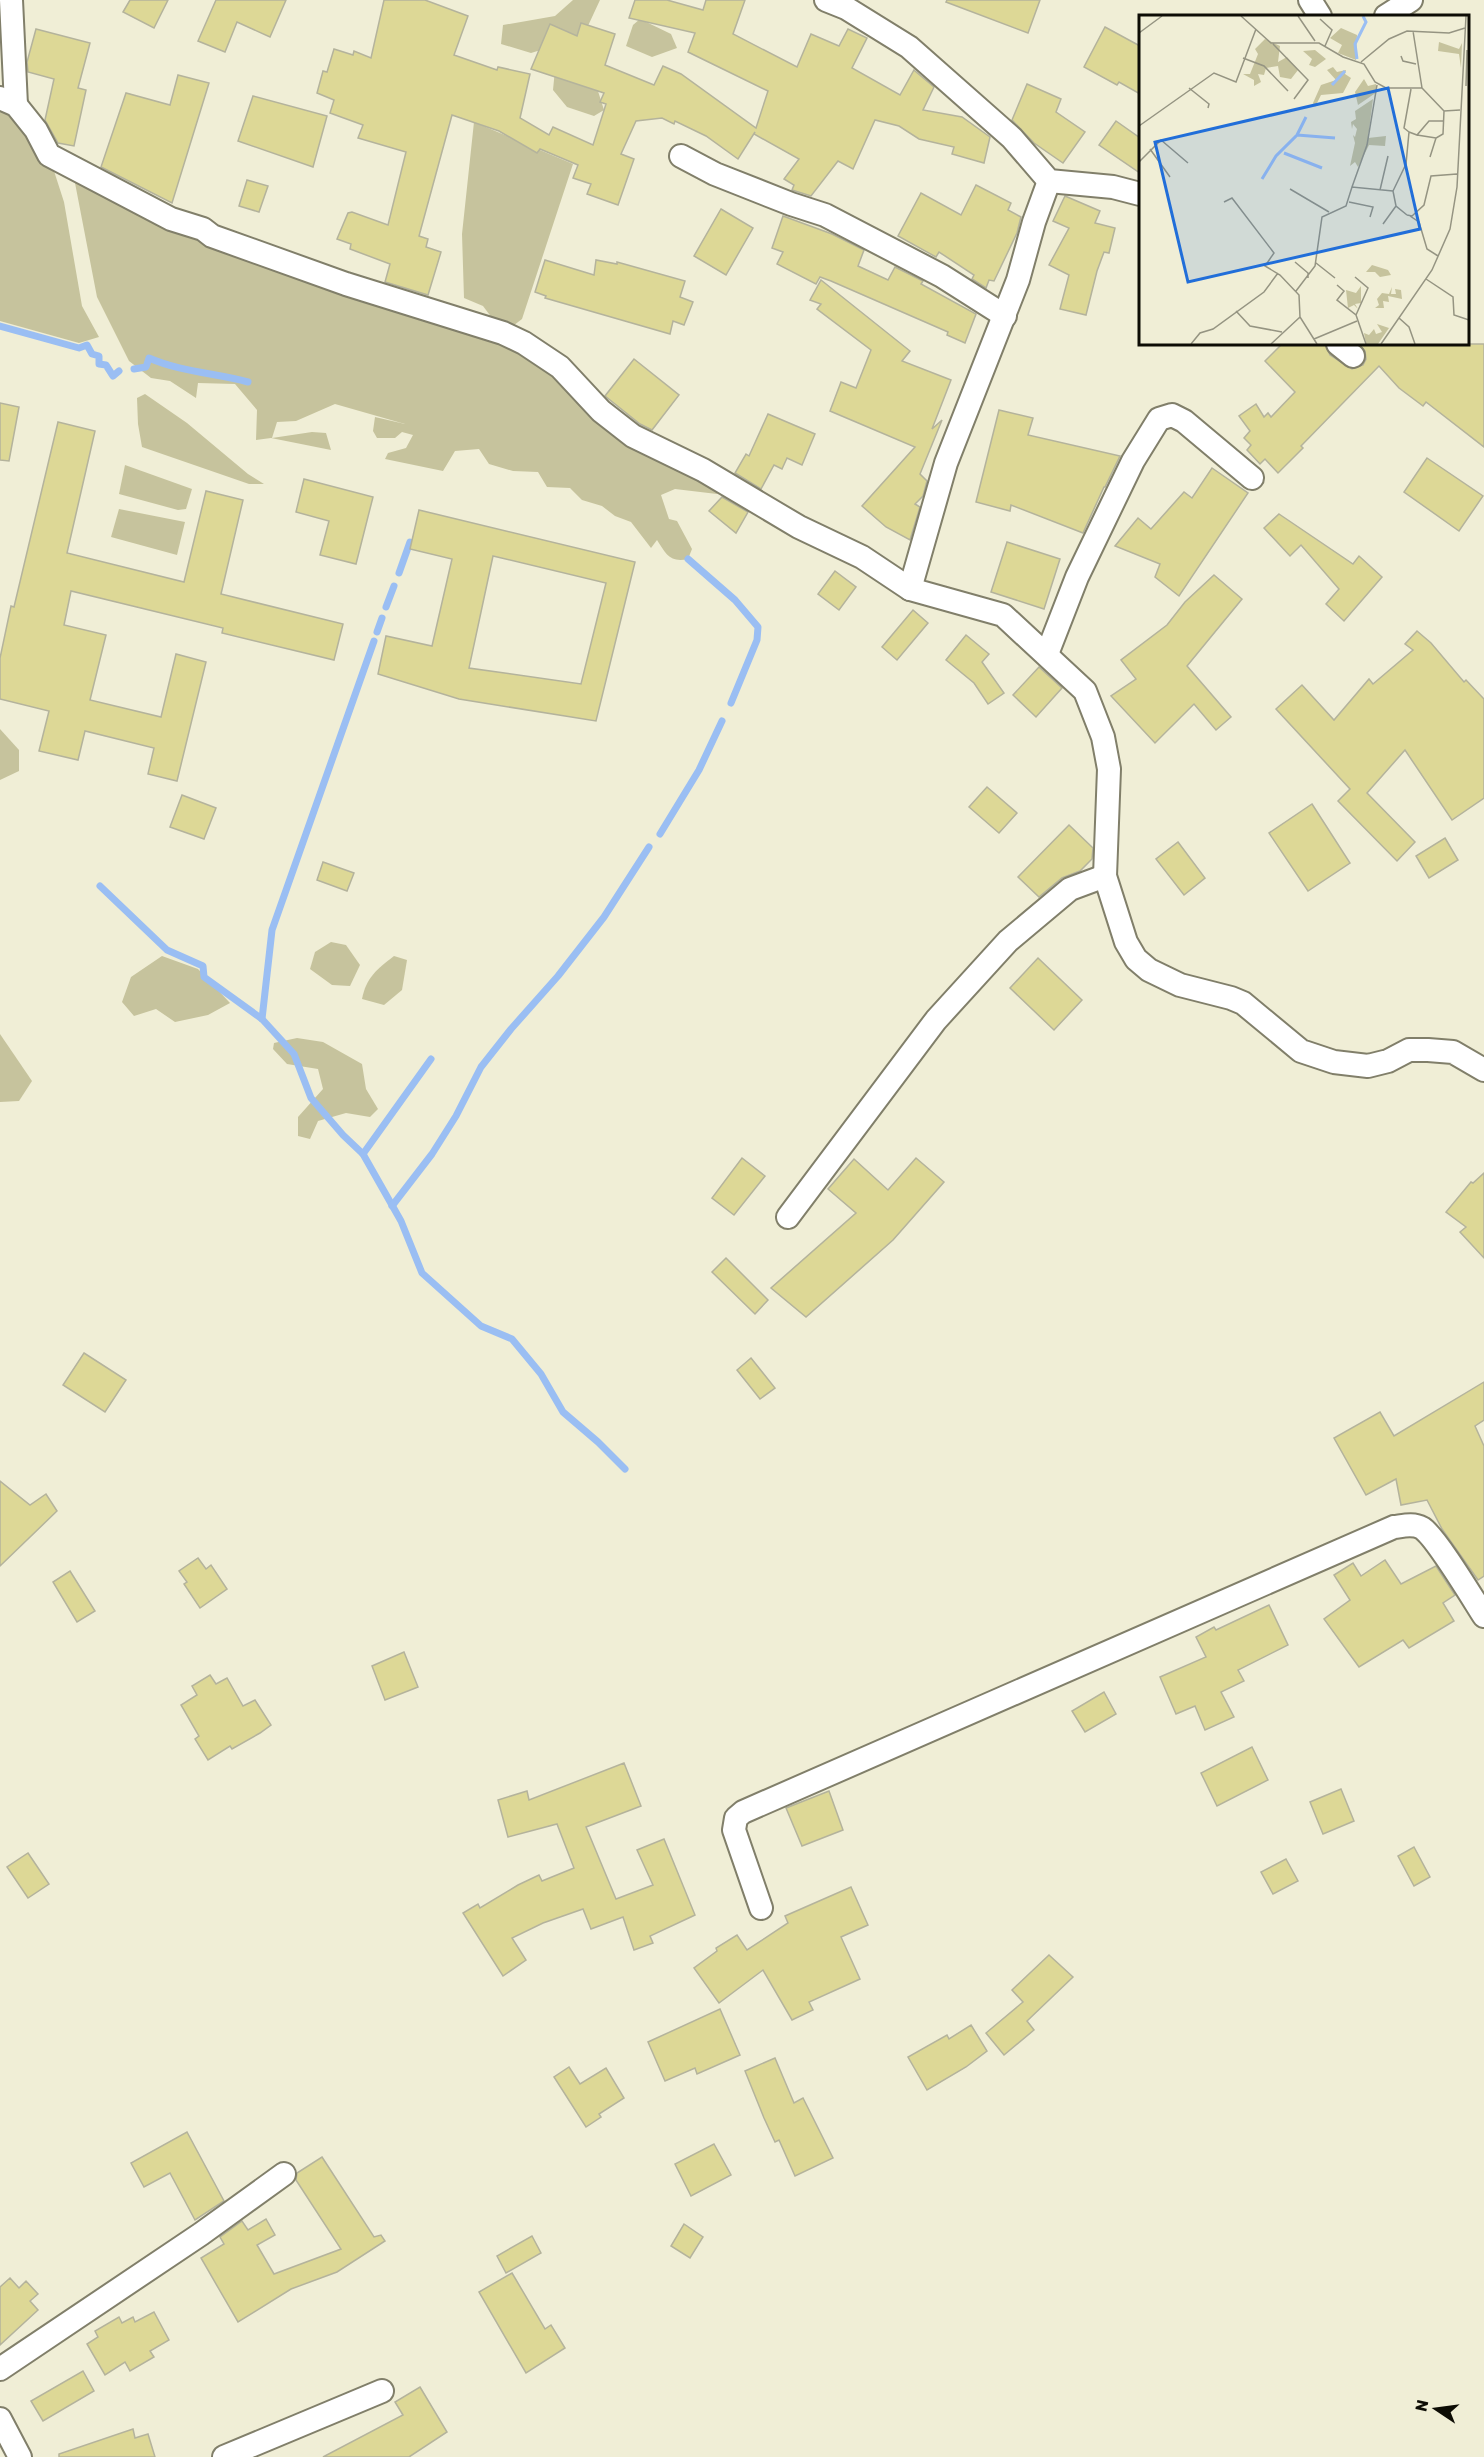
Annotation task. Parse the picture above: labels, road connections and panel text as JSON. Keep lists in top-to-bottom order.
{
  "north": "left"
}
